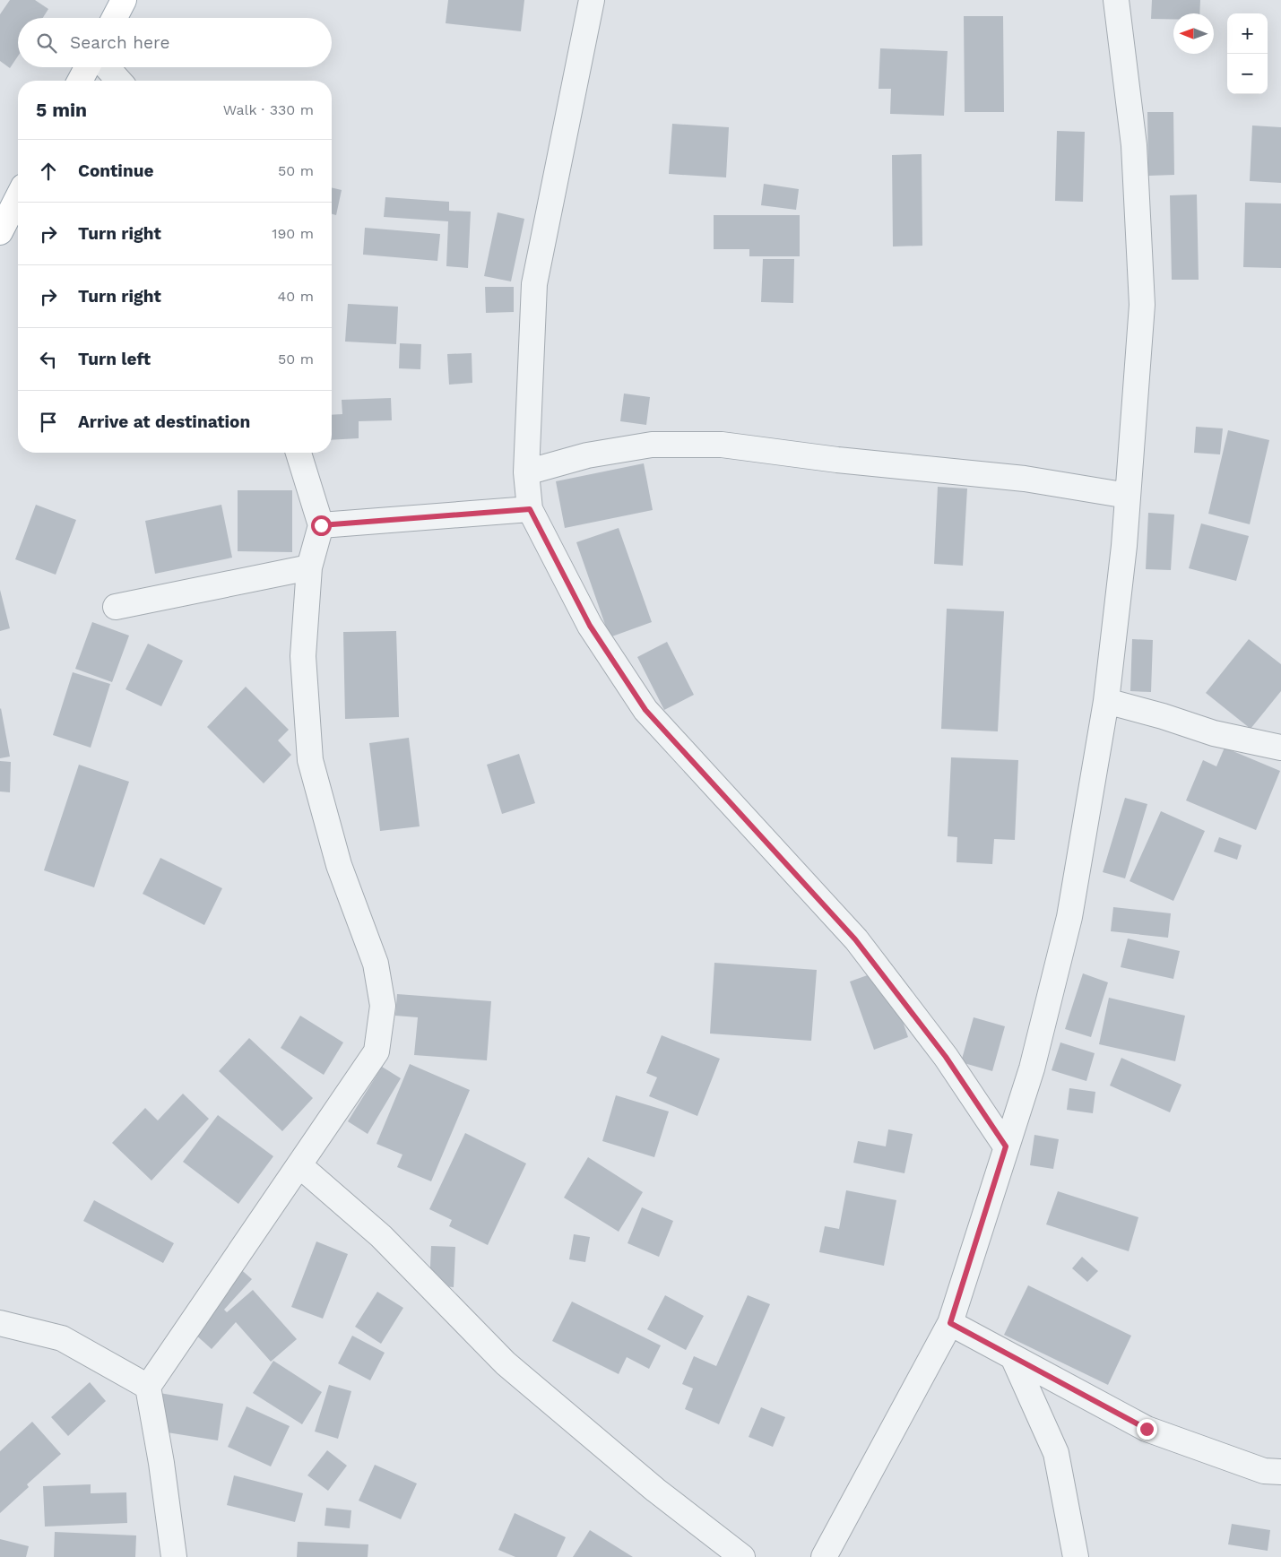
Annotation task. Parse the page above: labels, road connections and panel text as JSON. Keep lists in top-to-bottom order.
{
  "north": "left",
  "page": {
    "map_buttons": ["+", "−"],
    "search": "Search here",
    "heading": ["5 min", "Walk · 330 m"],
    "list": [
      ["Continue", "50 m"],
      ["Turn right", "190 m"],
      ["Turn right", "40 m"],
      ["Turn left", "50 m"],
      "Arrive at destination"
    ]
  }
}
